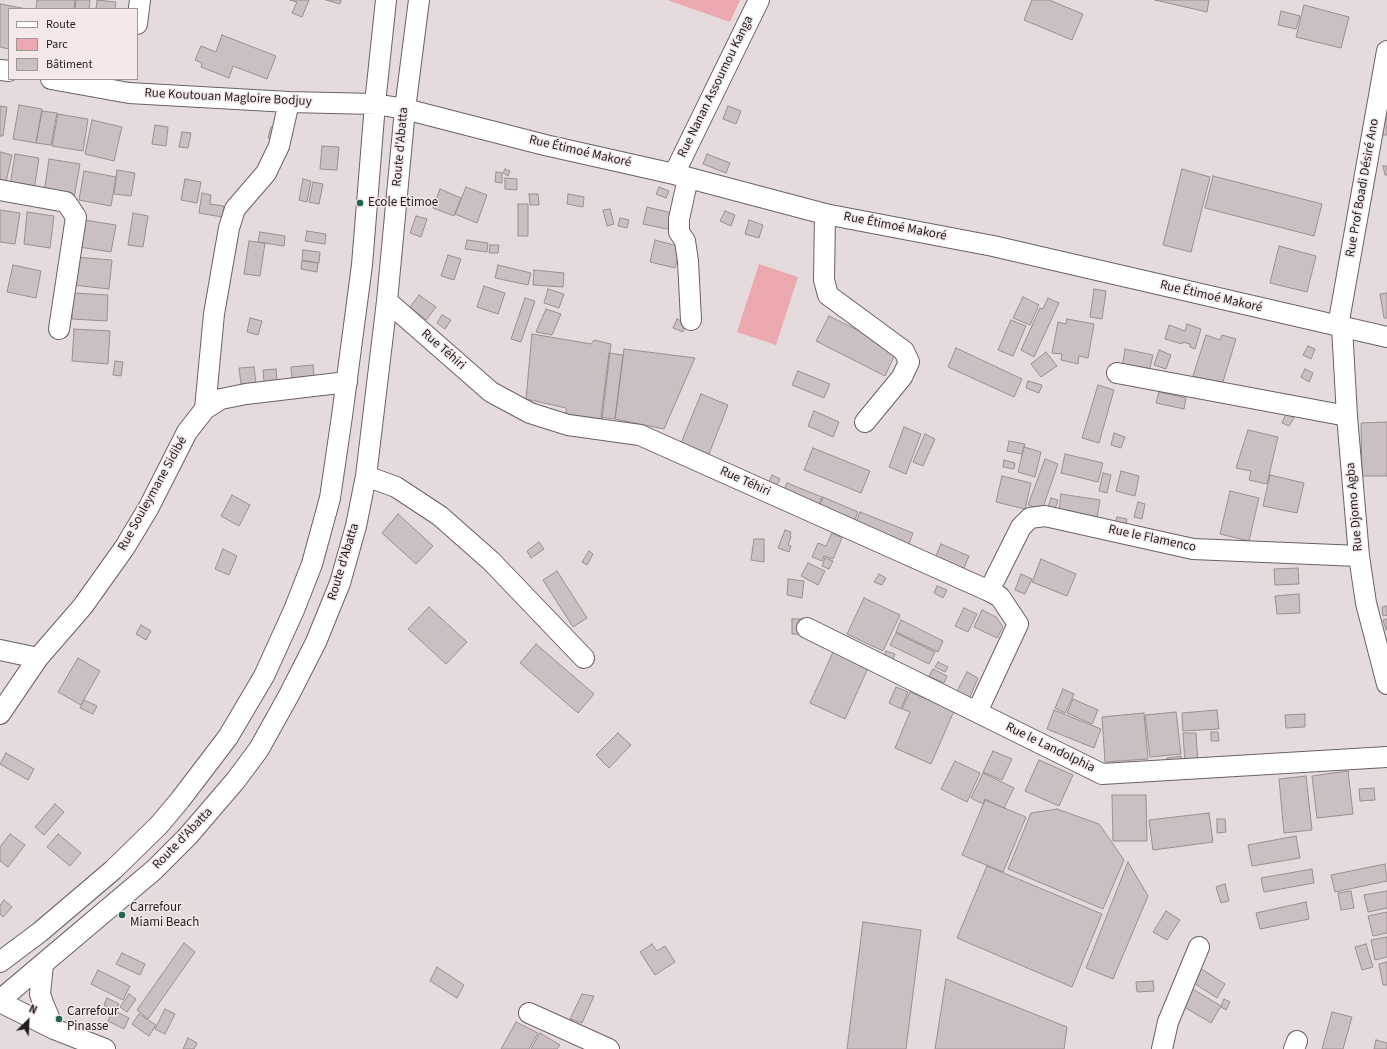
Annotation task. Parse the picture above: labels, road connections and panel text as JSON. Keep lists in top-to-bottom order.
{
  "streets": {
    "street": [
      "Rue Nanan Assoumou Kanga",
      "Rue Koutouan Magloire Bodjuy",
      "Route d'Abatta",
      "Rue Étimoé Makoré",
      "Rue Prof Boadi Désiré Ano",
      "Rue Téhiri",
      "Rue Souleymane Sidibé",
      "Rue Djomo Agba",
      "Rue le Flamenco",
      "Rue le Landolphia"
    ]
  },
  "crossings": [
    ["Rue Nanan Assoumou Kanga", "Rue Étimoé Makoré"],
    ["Rue Koutouan Magloire Bodjuy", "Route d'Abatta"],
    ["Rue Koutouan Magloire Bodjuy", "Rue Étimoé Makoré"],
    ["Route d'Abatta", "Rue Étimoé Makoré"],
    ["Route d'Abatta", "Rue Téhiri"],
    ["Route d'Abatta", "Rue Souleymane Sidibé"],
    ["Rue Étimoé Makoré", "Rue Prof Boadi Désiré Ano"],
    ["Rue Étimoé Makoré", "Rue Djomo Agba"],
    ["Rue Prof Boadi Désiré Ano", "Rue Djomo Agba"],
    ["Rue Téhiri", "Rue le Flamenco"],
    ["Rue Téhiri", "Rue le Landolphia"],
    ["Rue Djomo Agba", "Rue le Flamenco"]
  ],
  "places": ["Ecole Etimoe", "Carrefour Miami Beach", "Carrefour Pinasse"],
  "legend": ["Route", "Parc", "Bâtiment"],
  "north": "top right"
}
